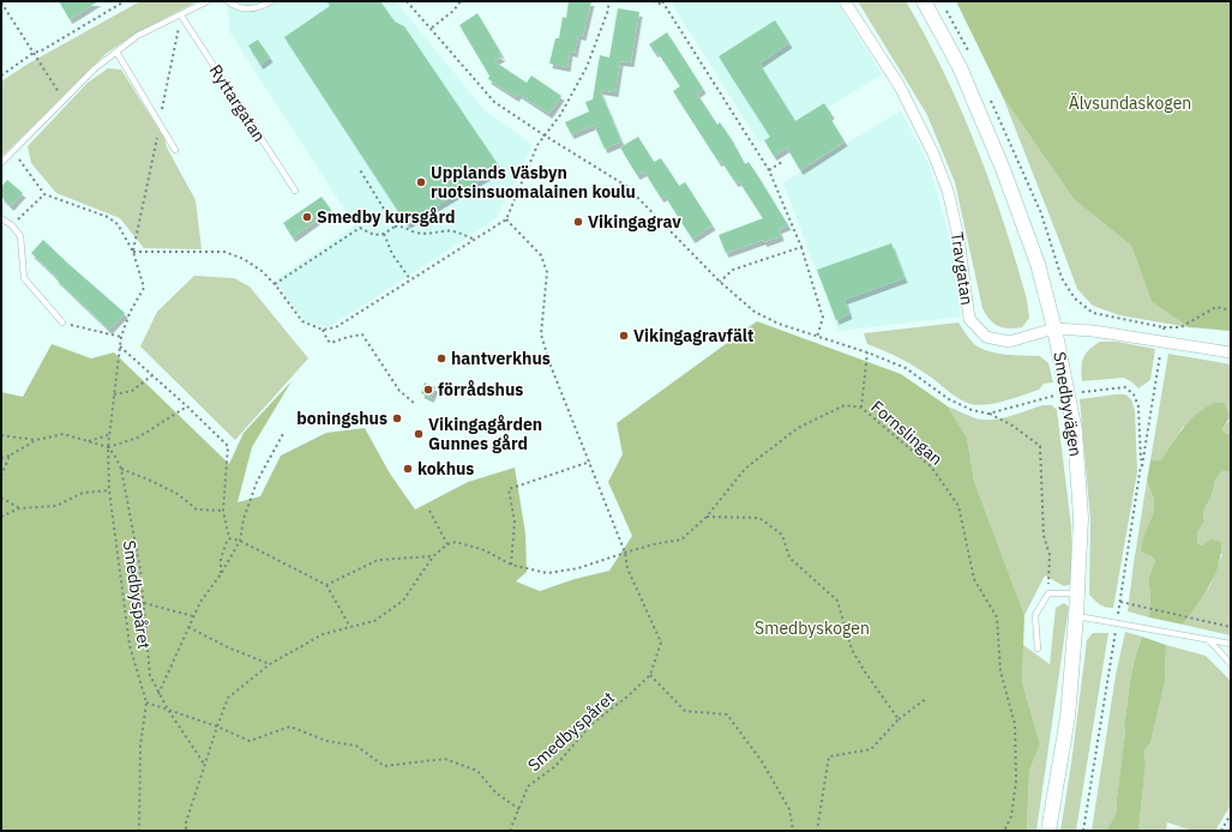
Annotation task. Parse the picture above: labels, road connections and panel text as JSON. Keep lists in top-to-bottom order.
{
  "streets": {
    "street": ["Travgatan", "Smedbyvägen"],
    "lane": ["Ryttargatan"],
    "path": ["Fornslingan", "Smedbyspåret"]
  },
  "crossings": [
    ["Travgatan", "Smedbyvägen"],
    ["Fornslingan", "Smedbyspåret"]
  ],
  "parks": ["Älvsundaskogen", "Smedbyskogen"],
  "places": [
    "Upplands Väsbyn ruotsinsuomalainen koulu",
    "Smedby kursgård",
    "Vikingagrav",
    "Vikingagravfält",
    "hantverkhus",
    "förrådshus",
    "boningshus",
    "Vikingagården Gunnes gård",
    "kokhus"
  ]
}
